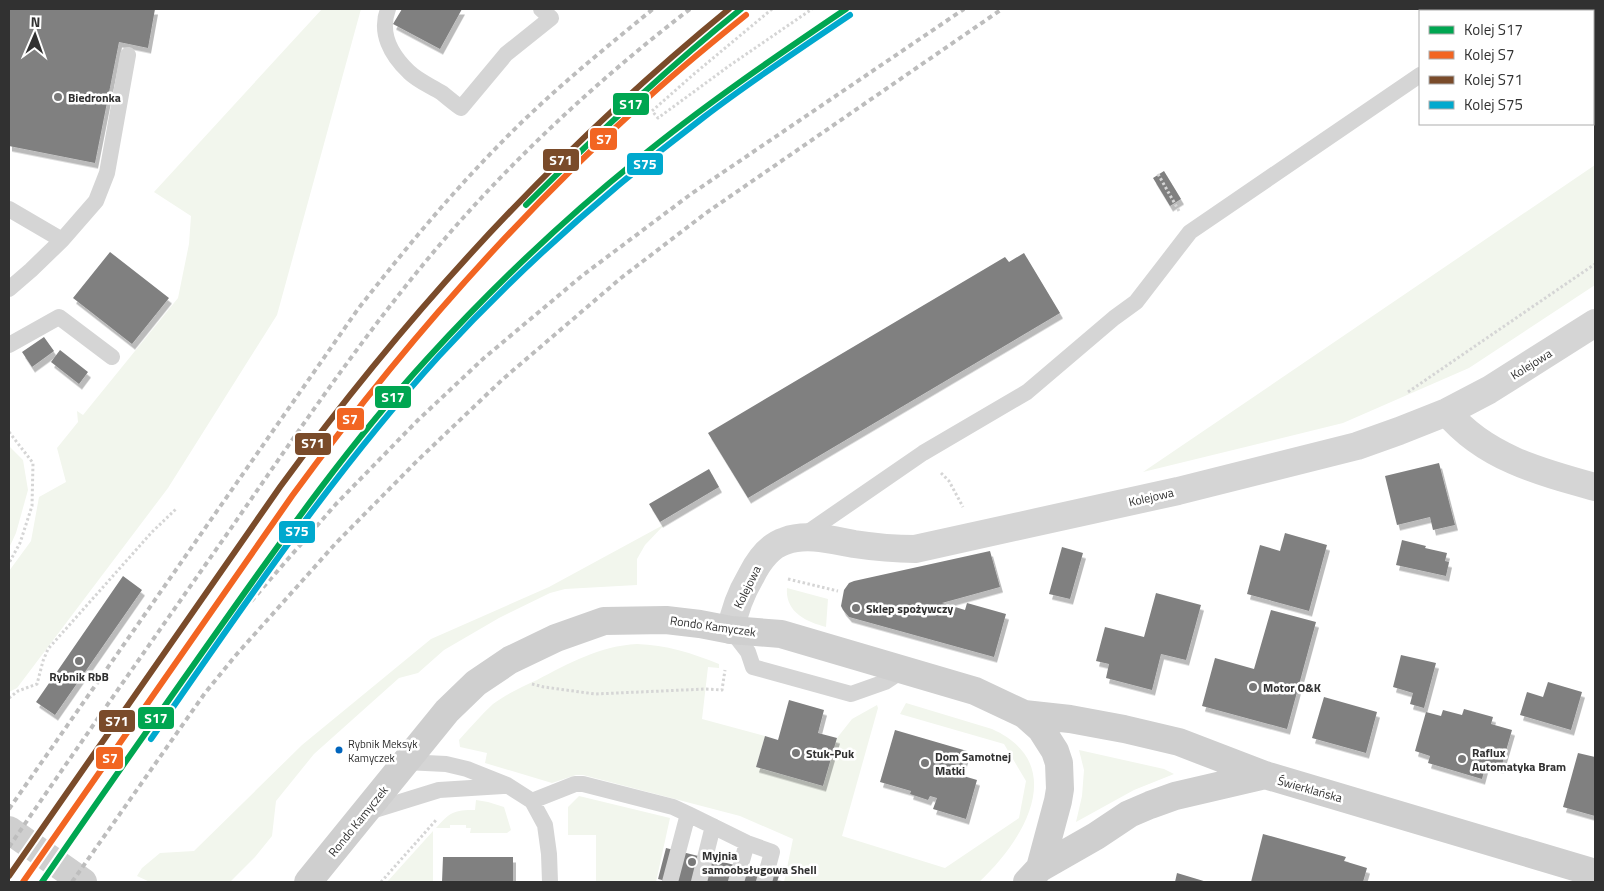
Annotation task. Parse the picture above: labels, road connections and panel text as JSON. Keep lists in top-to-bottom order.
{
  "streets": {
    "main road": ["Rondo Kamyczek", "Świerklańska"],
    "street": ["Kolejowa"]
  },
  "crossings": [
    ["Kolejowa", "Rondo Kamyczek"],
    ["Rondo Kamyczek", "Świerklańska"]
  ],
  "places": [
    "Biedronka",
    "Sklep spożywczy",
    "Rybnik RbB",
    "Motor O&K",
    "Rybnik Meksyk Kamyczek",
    "Stuk-Puk",
    "Raflux Automatyka Bram",
    "Dom Samotnej Matki",
    "Myjnia samoobsługowa Shell"
  ],
  "lines": [
    "rail line S17",
    "rail line S71",
    "rail line S7",
    "rail line S75"
  ],
  "legend": [
    "Kolej S17",
    "Kolej S7",
    "Kolej S71",
    "Kolej S75"
  ],
  "north": "top"
}
